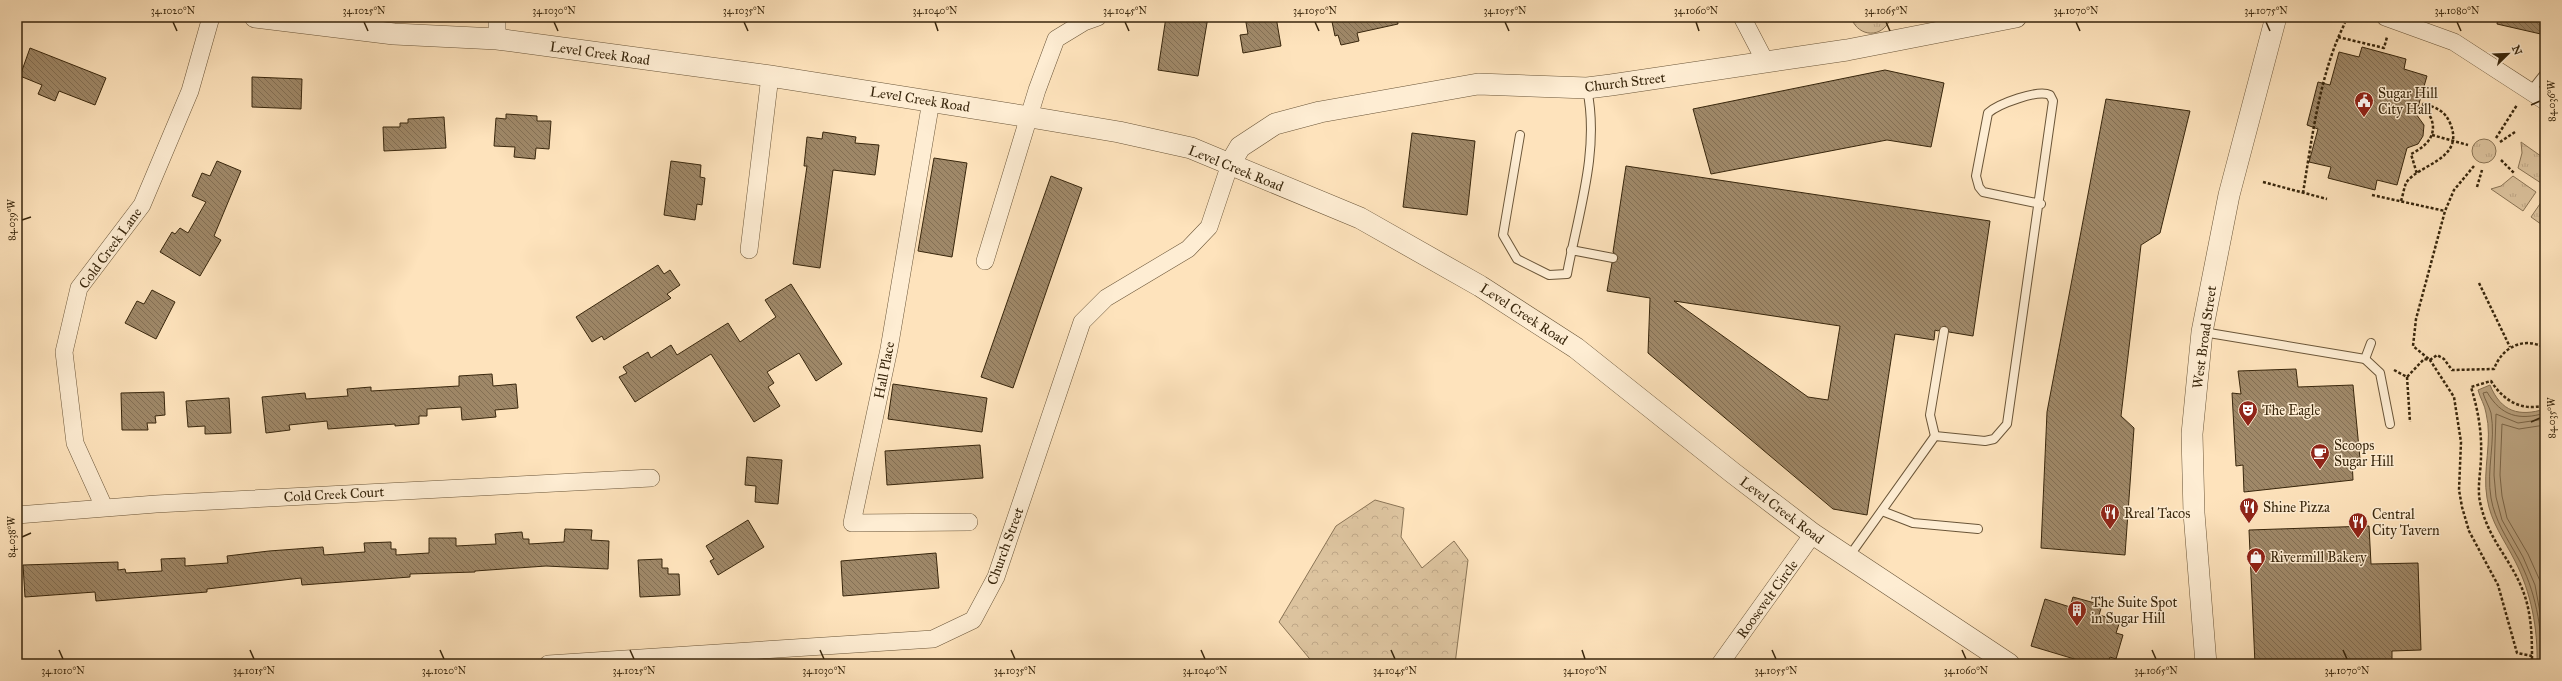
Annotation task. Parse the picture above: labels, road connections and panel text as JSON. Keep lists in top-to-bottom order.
{
  "streets": {
    "street": [
      "Level Creek Road",
      "Church Street",
      "Cold Creek Lane",
      "West Broad Street",
      "Hall Place",
      "Cold Creek Court",
      "Roosevelt Circle"
    ]
  },
  "crossings": [
    ["Level Creek Road", "Church Street"],
    ["Level Creek Road", "Hall Place"],
    ["Level Creek Road", "Roosevelt Circle"],
    ["Cold Creek Lane", "Cold Creek Court"]
  ],
  "places": {
    "public building": ["Sugar Hill City Hall"],
    "theatre": ["The Eagle"],
    "cafe": ["Scoops Sugar Hill"],
    "restaurant": ["Shine Pizza", "Rreal Tacos", "Central City Tavern"],
    "shop": ["Rivermill Bakery"],
    "building": ["The Suite Spot in Sugar Hill"]
  },
  "north": "top right",
  "coordinates": [
    "34.1020°N",
    "34.1025°N",
    "34.1030°N",
    "34.1035°N",
    "34.1040°N",
    "34.1045°N",
    "34.1050°N",
    "34.1055°N",
    "34.1060°N",
    "34.1065°N",
    "34.1070°N",
    "34.1075°N",
    "34.1080°N",
    "84.036°W",
    "84.039°W",
    "84.035°W",
    "84.038°W",
    "34.1010°N",
    "34.1015°N"
  ]
}
